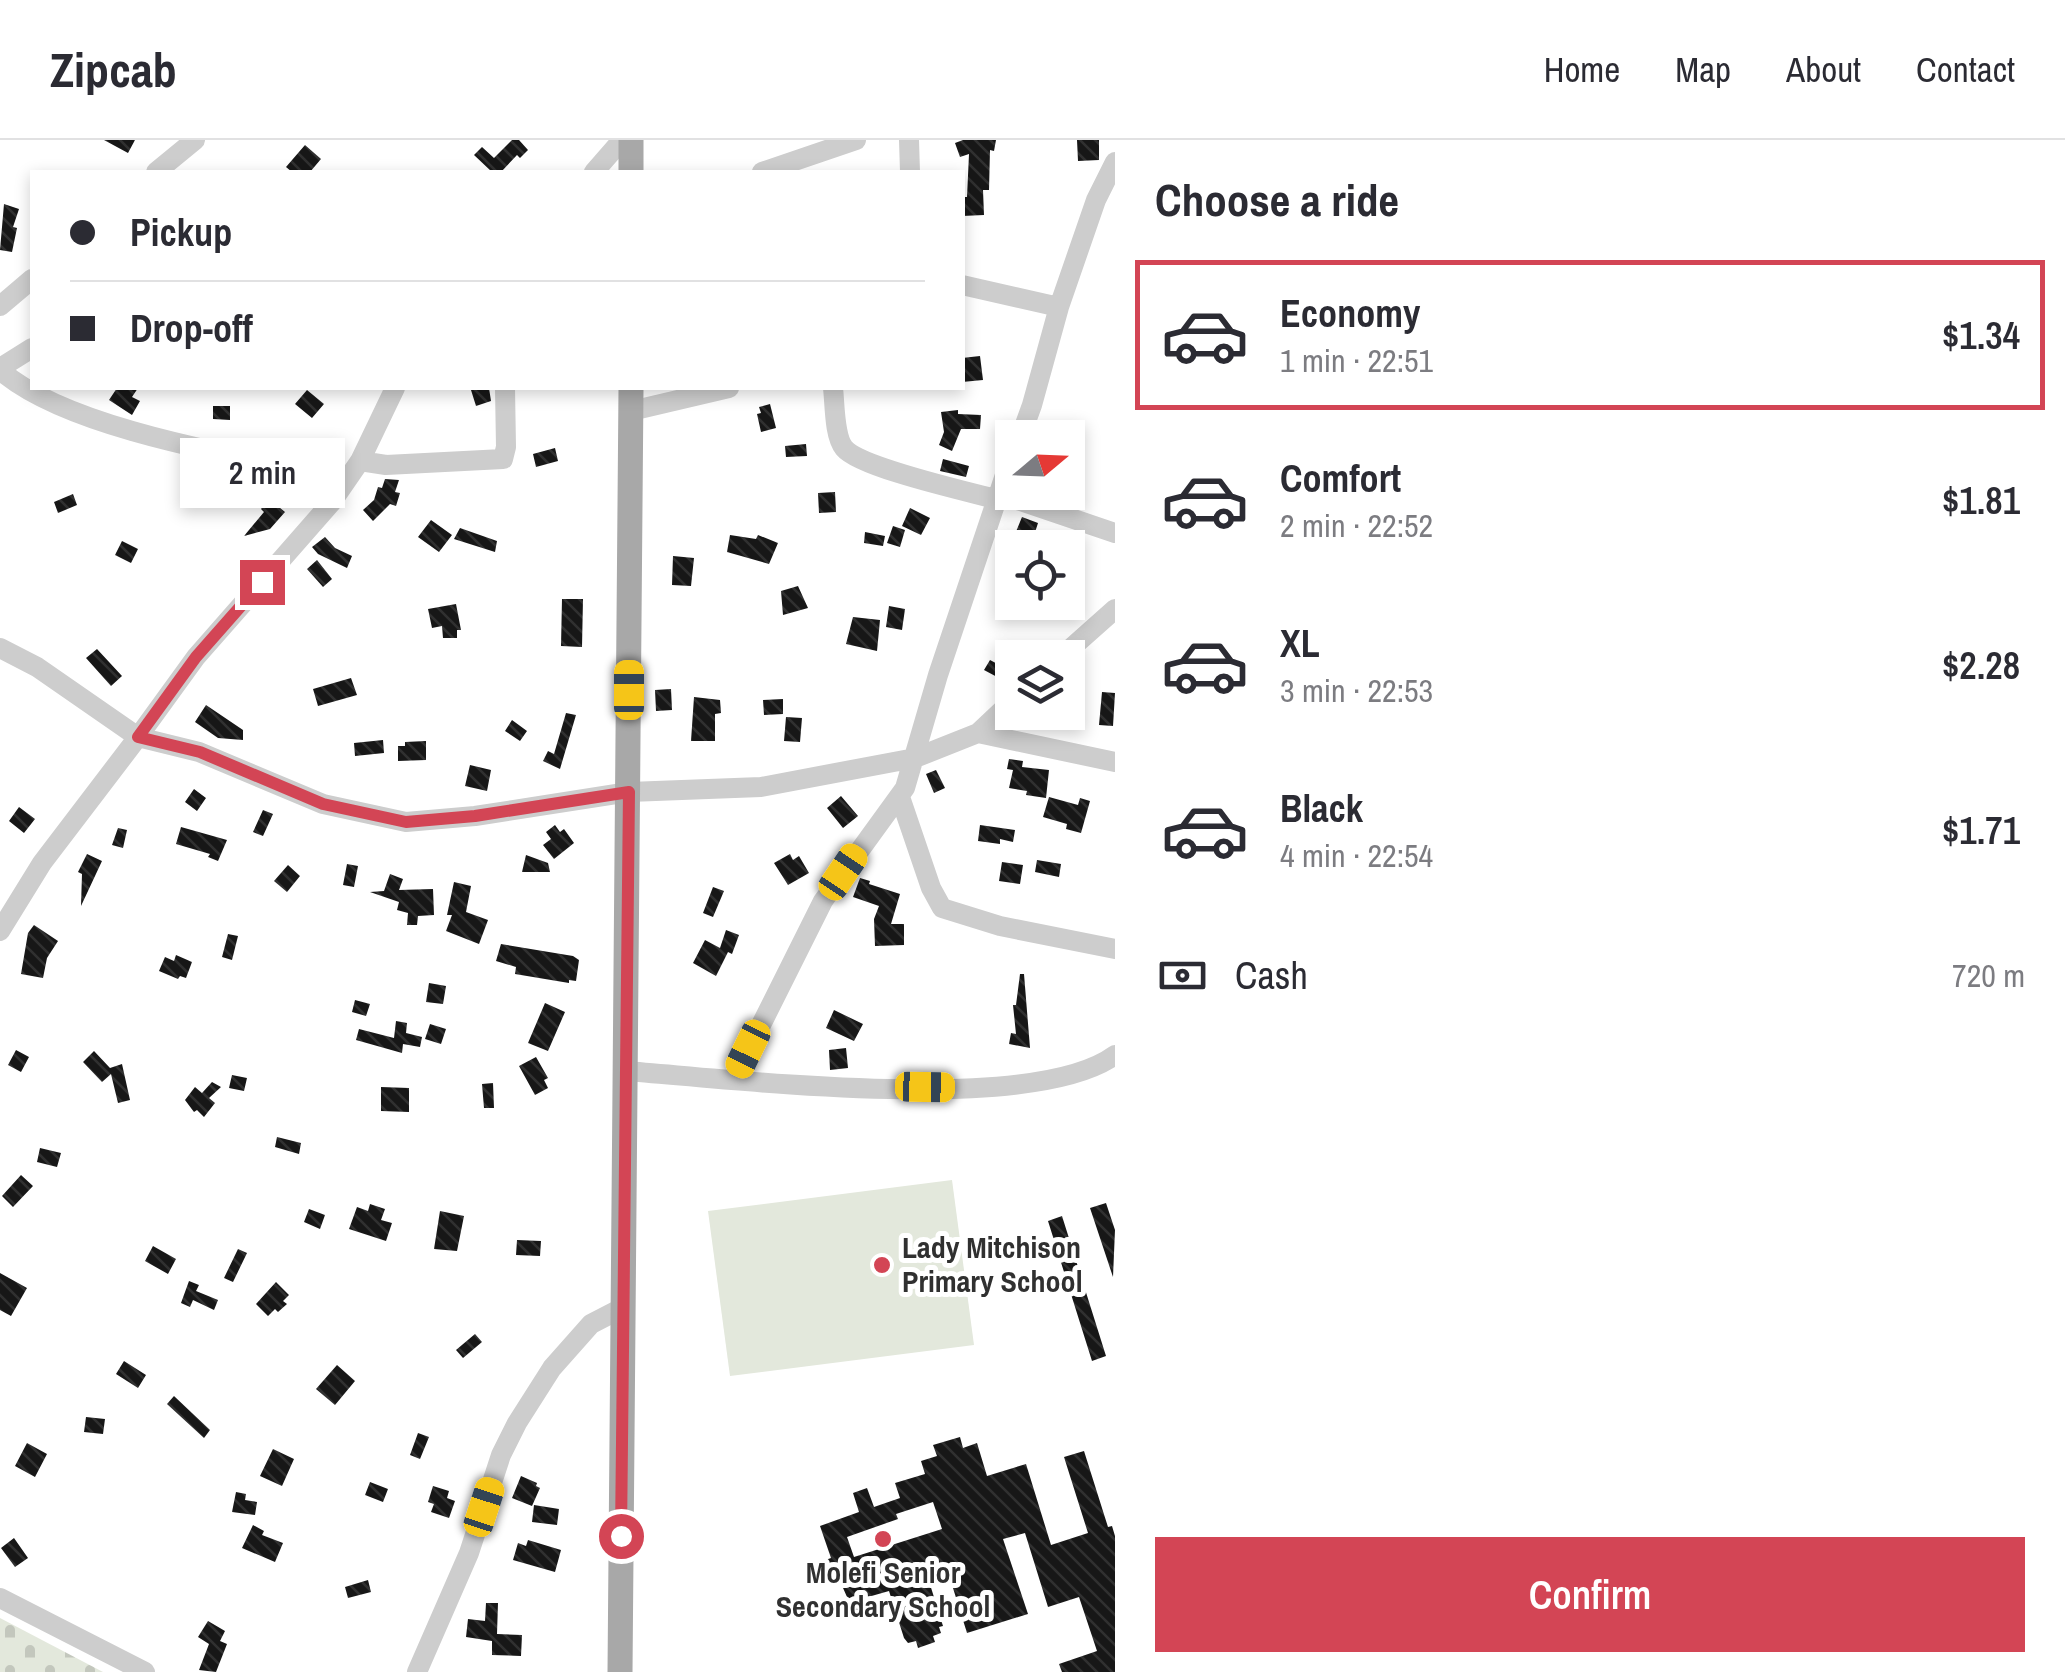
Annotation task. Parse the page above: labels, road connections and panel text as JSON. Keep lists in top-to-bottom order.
{
  "places": ["Lady Mitchison Primary School", "Molefi Senior Secondary School"],
  "north": "right",
  "page": {
    "header": "Zipcab",
    "nav": [
      "Home",
      "Map",
      "About",
      "Contact"
    ],
    "heading": "Choose a ride",
    "banner": ["Pickup", "Drop-off"],
    "list": [
      {
        "name": "Economy",
        "note": "1 min · 22:51",
        "value": "$1.34"
      },
      {
        "name": "Comfort",
        "note": "2 min · 22:52",
        "value": "$1.81"
      },
      {
        "name": "XL",
        "note": "3 min · 22:53",
        "value": "$2.28"
      },
      {
        "name": "Black",
        "note": "4 min · 22:54",
        "value": "$1.71"
      }
    ],
    "bubble": "2 min",
    "pay": ["Cash", "720 m"],
    "buttons": "Confirm"
  }
}
